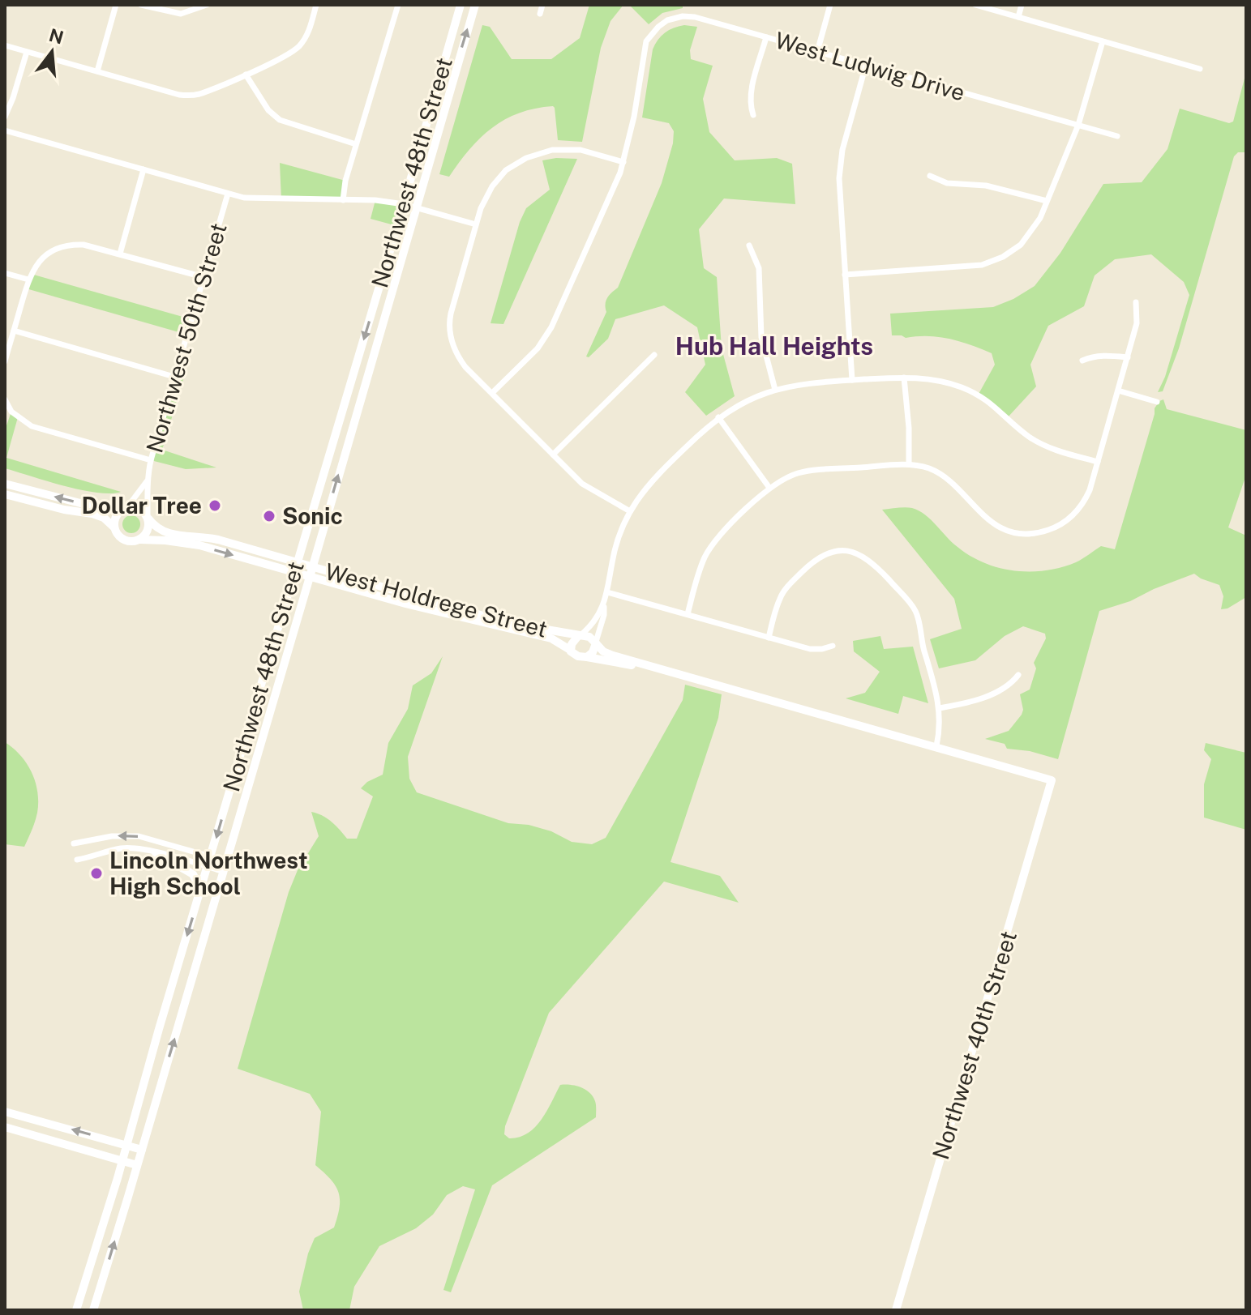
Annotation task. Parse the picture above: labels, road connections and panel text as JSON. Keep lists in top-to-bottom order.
{
  "streets": {
    "main road": ["Northwest 48th Street", "West Holdrege Street", "Northwest 40th Street"],
    "street": ["West Ludwig Drive", "Northwest 50th Street"]
  },
  "crossings": [
    ["Northwest 48th Street", "West Holdrege Street"],
    ["Northwest 50th Street", "West Holdrege Street"]
  ],
  "districts": ["Hub Hall Heights"],
  "places": ["Dollar Tree", "Sonic", "Lincoln Northwest High School"],
  "north": "top"
}
